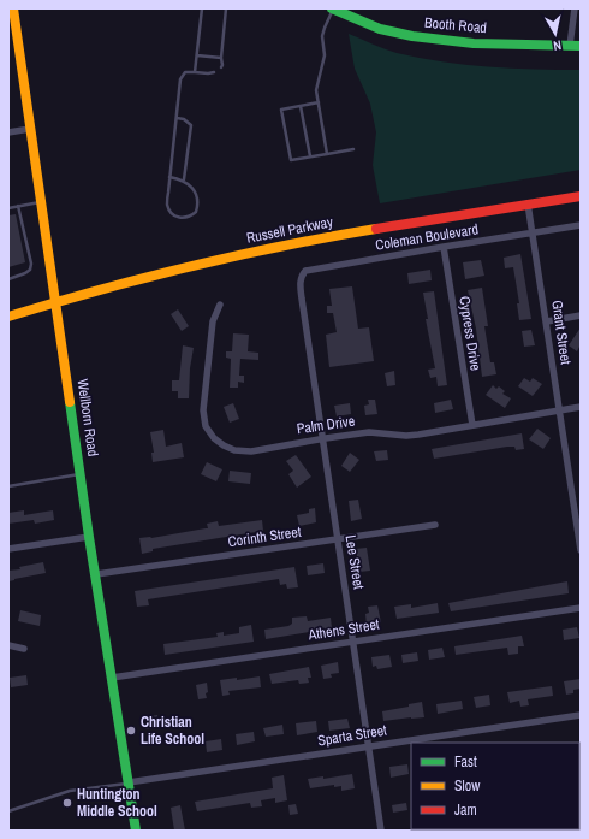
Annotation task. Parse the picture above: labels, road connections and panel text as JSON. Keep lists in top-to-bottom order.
{
  "streets": {
    "street": [
      "Booth Road",
      "Russell Parkway",
      "Coleman Boulevard",
      "Grant Street",
      "Cypress Drive",
      "Wellborn Road",
      "Palm Drive",
      "Corinth Street",
      "Lee Street",
      "Athens Street",
      "Sparta Street"
    ]
  },
  "crossings": [
    ["Russell Parkway", "Grant Street"],
    ["Russell Parkway", "Wellborn Road"],
    ["Coleman Boulevard", "Grant Street"],
    ["Coleman Boulevard", "Cypress Drive"],
    ["Coleman Boulevard", "Lee Street"],
    ["Grant Street", "Palm Drive"],
    ["Cypress Drive", "Palm Drive"],
    ["Wellborn Road", "Corinth Street"],
    ["Wellborn Road", "Athens Street"],
    ["Wellborn Road", "Sparta Street"],
    ["Palm Drive", "Lee Street"],
    ["Corinth Street", "Lee Street"],
    ["Lee Street", "Athens Street"],
    ["Lee Street", "Sparta Street"]
  ],
  "places": ["Christian Life School", "Huntington Middle School"],
  "legend": ["Fast", "Slow", "Jam"],
  "north": "bottom"
}
